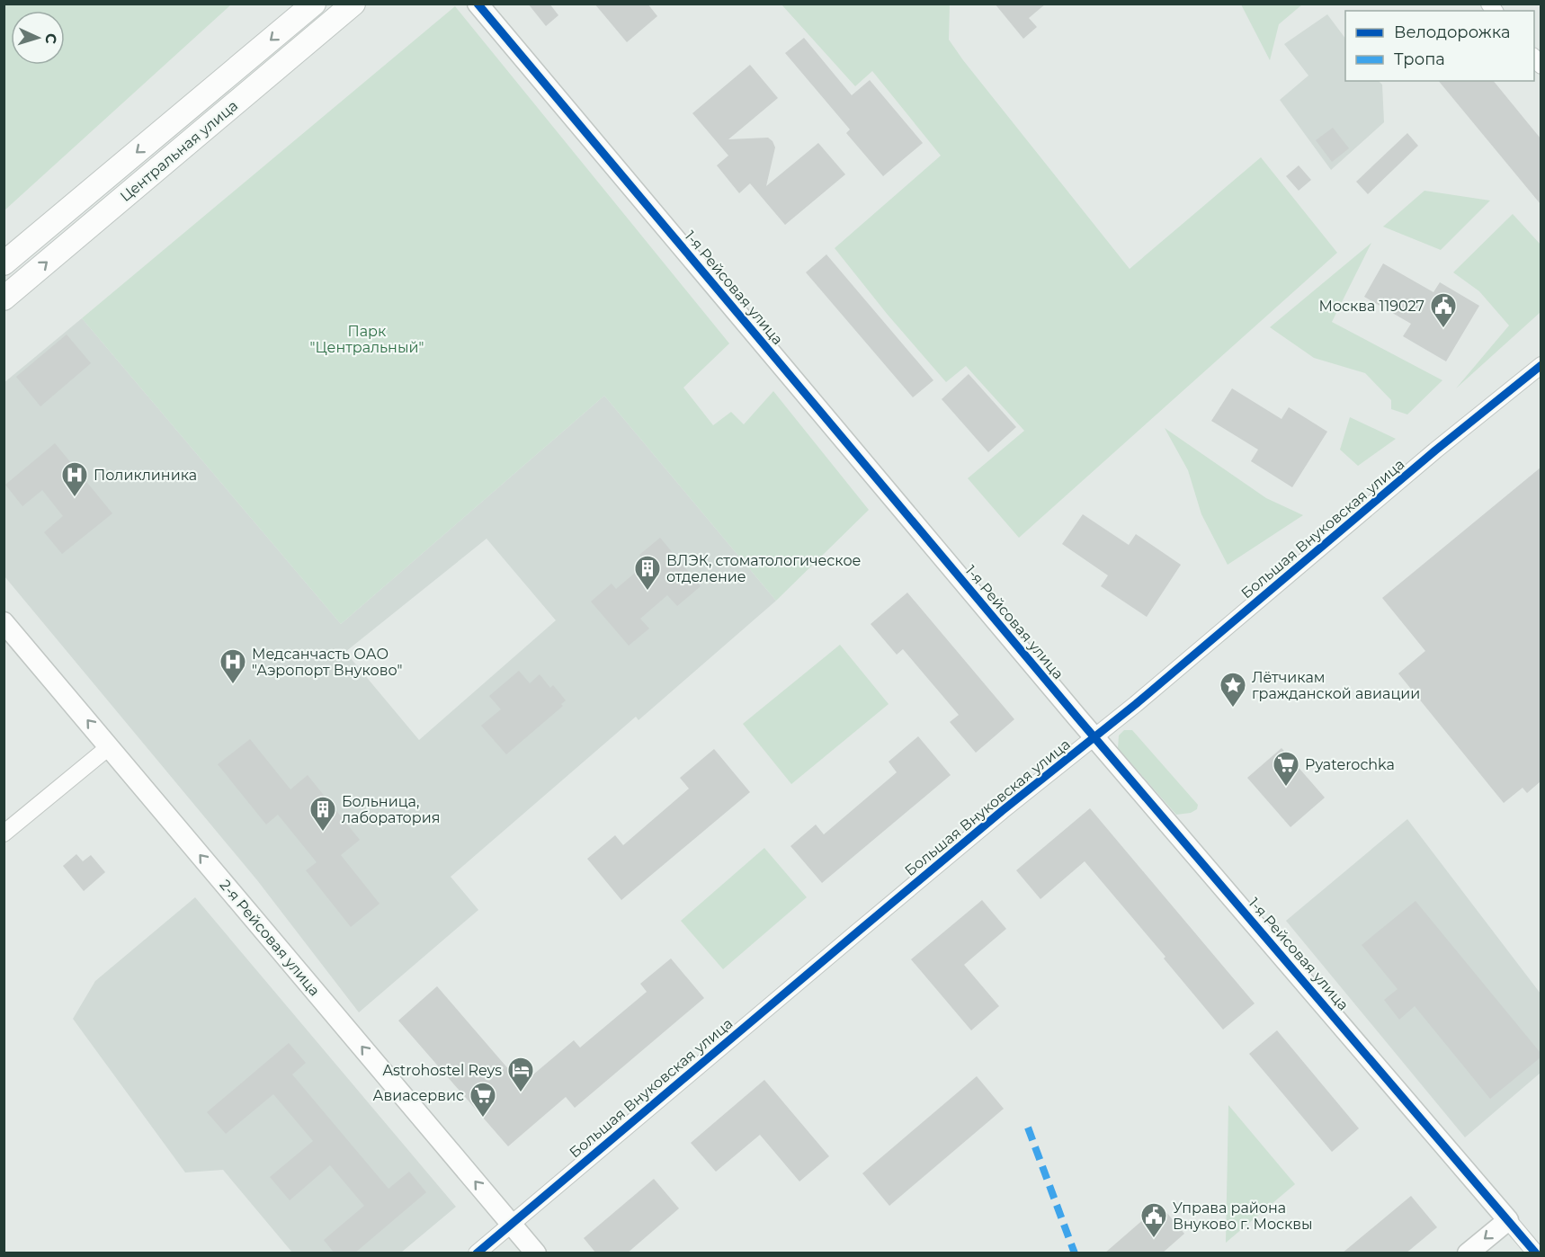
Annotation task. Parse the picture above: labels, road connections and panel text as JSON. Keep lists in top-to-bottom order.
{
  "streets": {
    "main road": ["Центральная улица"],
    "street": ["1-я Рейсовая улица", "Большая Внуковская улица", "2-я Рейсовая улица"]
  },
  "crossings": [
    ["1-я Рейсовая улица", "Большая Внуковская улица"],
    ["Большая Внуковская улица", "2-я Рейсовая улица"]
  ],
  "one_way": ["2-я Рейсовая улица"],
  "parks": ["Парк \"Центральный\""],
  "places": {
    "public building": ["Москва 119027", "Управа района Внуково г. Москвы"],
    "hospital": ["Поликлиника", "Медсанчасть ОАО \"Аэропорт Внуково\""],
    "building": ["ВЛЭК, стоматологическое отделение", "Больница, лаборатория"],
    "place": ["Лётчикам гражданской авиации"],
    "supermarket": ["Pyaterochka", "Авиасервис"],
    "hotel": ["Astrohostel Reys"]
  },
  "legend": ["Велодорожка", "Тропа"],
  "north": "right"
}
